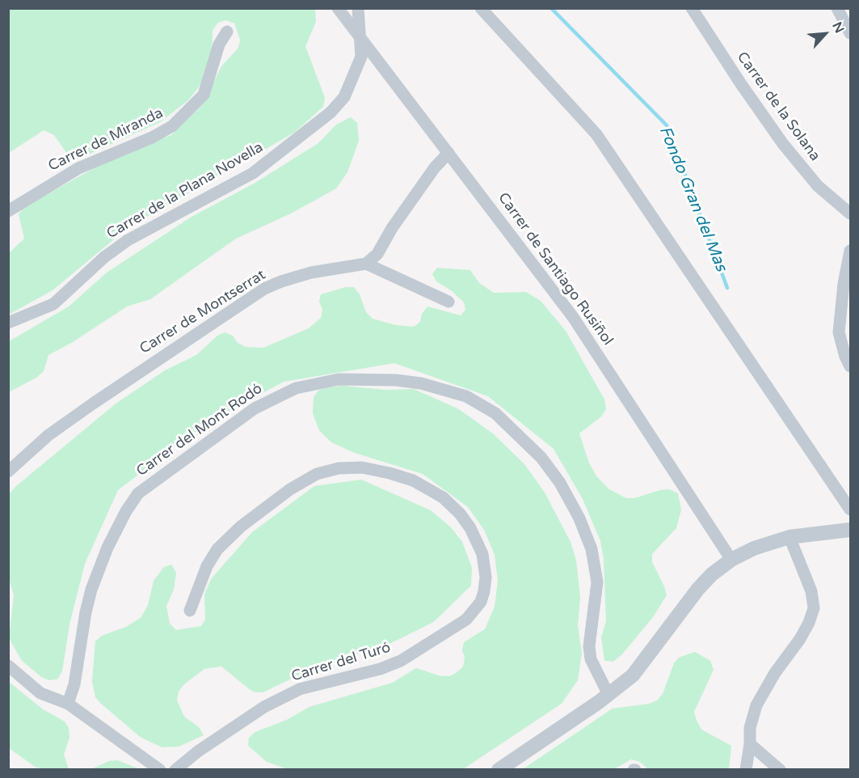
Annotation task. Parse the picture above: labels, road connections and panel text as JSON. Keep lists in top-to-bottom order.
{
  "streets": {
    "street": [
      "Carrer de la Solana",
      "Carrer de Miranda",
      "Carrer de la Plana Novella",
      "Carrer de Santiago Rusiñol",
      "Carrer de Montserrat",
      "Carrer del Mont Rodó",
      "Carrer del Turó"
    ]
  },
  "crossings": [
    ["Carrer de la Plana Novella", "Carrer de Santiago Rusiñol"]
  ],
  "water": ["Fondo Gran del Mas"],
  "north": "top right"
}
